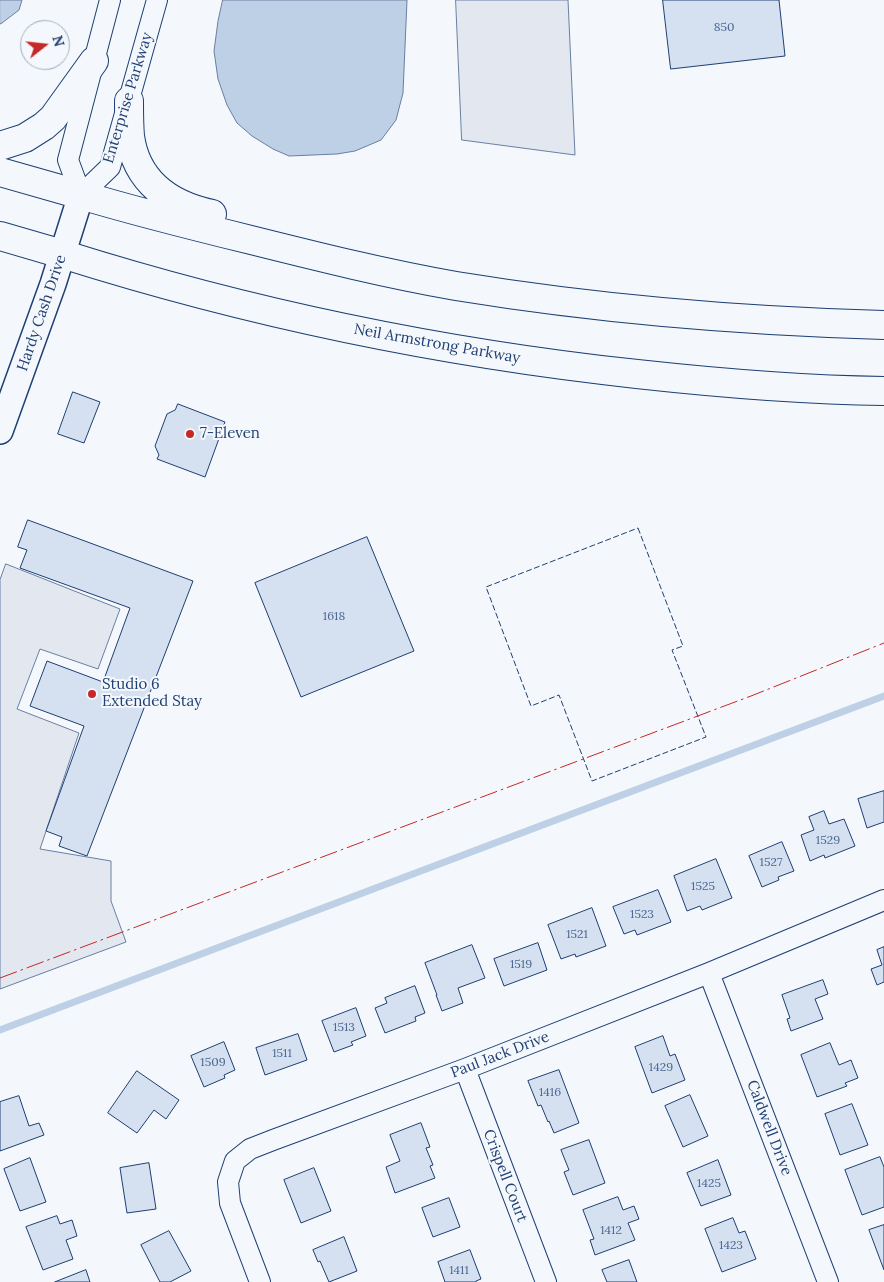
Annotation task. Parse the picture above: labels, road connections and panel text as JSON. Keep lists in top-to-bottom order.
{
  "streets": {
    "main road": ["Neil Armstrong Parkway"],
    "street": [
      "Enterprise Parkway",
      "Hardy Cash Drive",
      "Paul Jack Drive",
      "Caldwell Drive",
      "Crispell Court"
    ]
  },
  "crossings": [
    ["Enterprise Parkway", "Hardy Cash Drive"],
    ["Hardy Cash Drive", "Neil Armstrong Parkway"],
    ["Paul Jack Drive", "Caldwell Drive"],
    ["Paul Jack Drive", "Crispell Court"]
  ],
  "places": ["7-Eleven", "Studio 6 Extended Stay"],
  "house_numbers": [
    "850",
    "1618",
    "1529",
    "1527",
    "1525",
    "1523",
    "1521",
    "1519",
    "1513",
    "1511",
    "1509",
    "1429",
    "1416",
    "1425",
    "1412",
    "1423",
    "1411"
  ],
  "north": "right"
}
